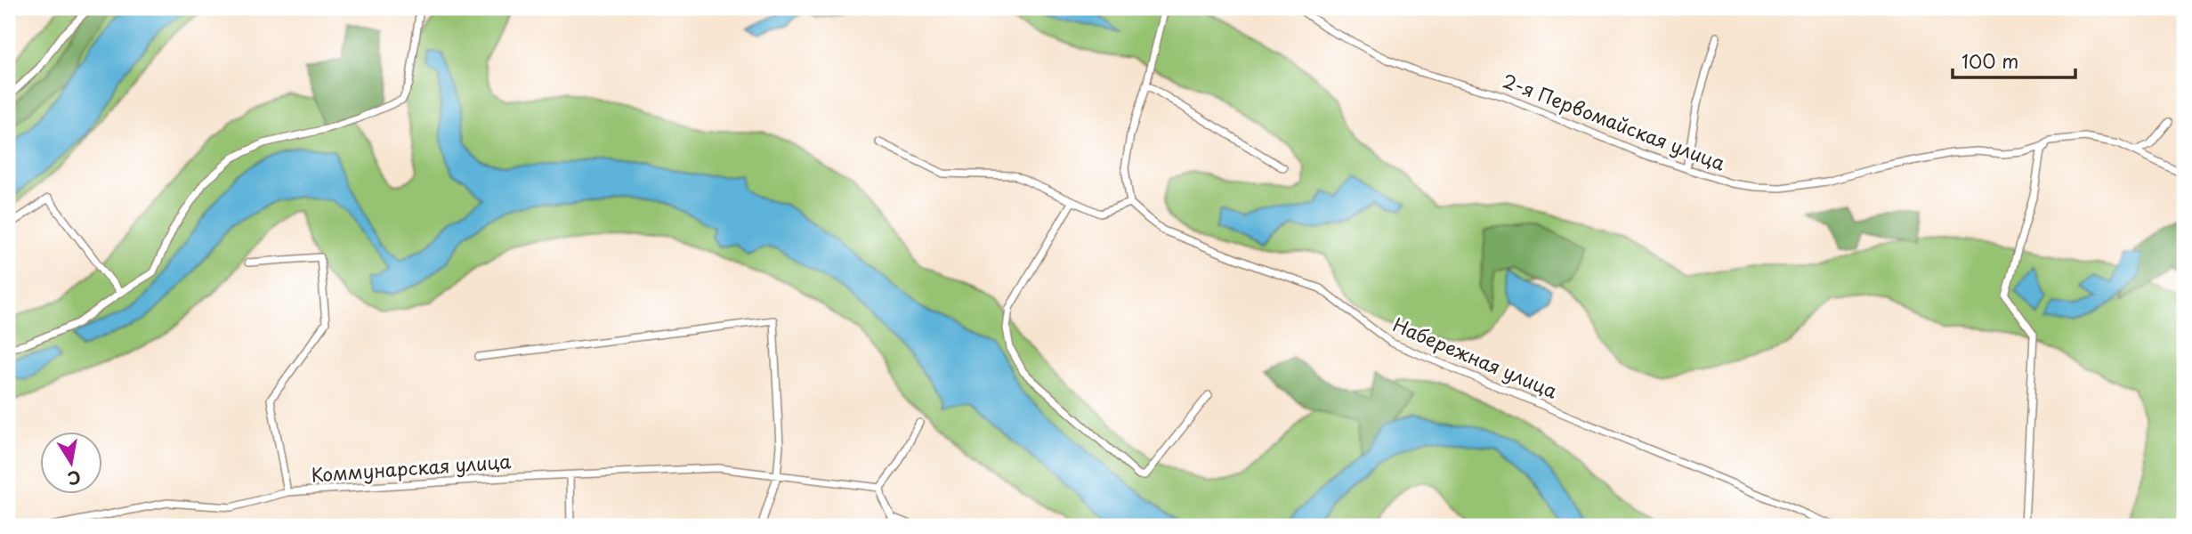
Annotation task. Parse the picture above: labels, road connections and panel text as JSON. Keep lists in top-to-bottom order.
{
  "streets": {
    "street": ["2-я Первомайская улица", "Набережная улица", "Коммунарская улица"]
  },
  "scale_bar": "100 m",
  "north": "bottom"
}
